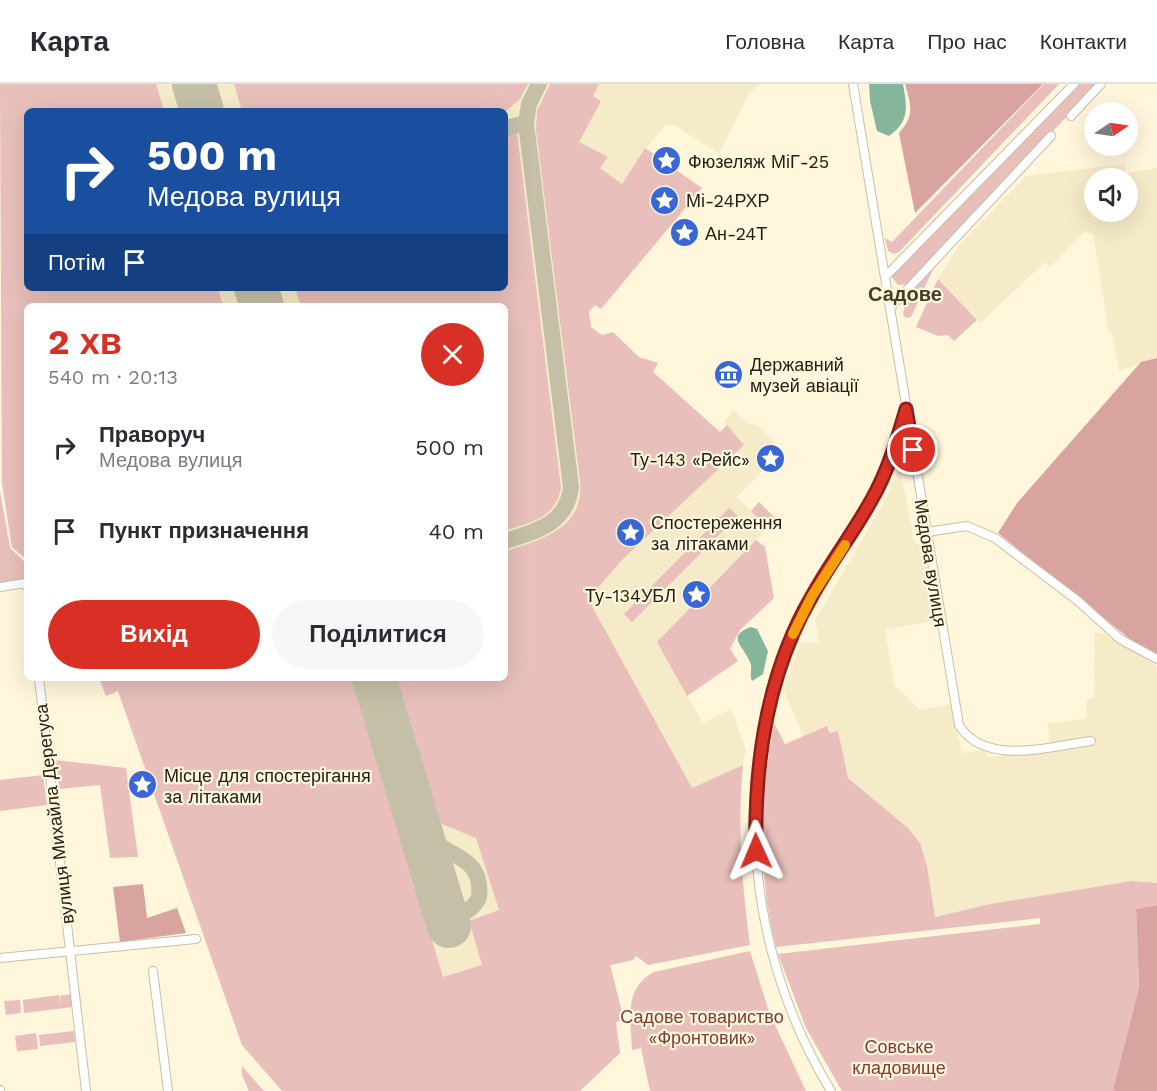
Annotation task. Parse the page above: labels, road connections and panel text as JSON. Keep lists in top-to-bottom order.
{
  "streets": {
    "street": ["Медова вулиця", "вулиця Михайла Дерегуса"]
  },
  "districts": ["Садове"],
  "parks": ["Садове товариство «Фронтовик»", "Совське кладовище"],
  "places": {
    "place": [
      "Фюзеляж МіГ-25",
      "Мі-24РХР",
      "Ан-24Т",
      "Ту-143 «Рейс»",
      "Спостереження за літаками",
      "Ту-134УБЛ",
      "Місце для спостерігання за літаками"
    ],
    "museum": ["Державний музей авіації"]
  },
  "north": "right",
  "page": {
    "header": "Карта",
    "nav": [
      "Головна",
      "Карта",
      "Про нас",
      "Контакти"
    ],
    "turn": ["500 m", "Медова вулиця"],
    "then": "Потім",
    "heading": ["2 хв", "540 m · 20:13"],
    "list": [
      {
        "name": "Праворуч",
        "note": "Медова вулиця",
        "value": "500 m"
      },
      {
        "name": "Пункт призначення",
        "value": "40 m"
      }
    ],
    "buttons": ["Вихід", "Поділитися"]
  }
}
